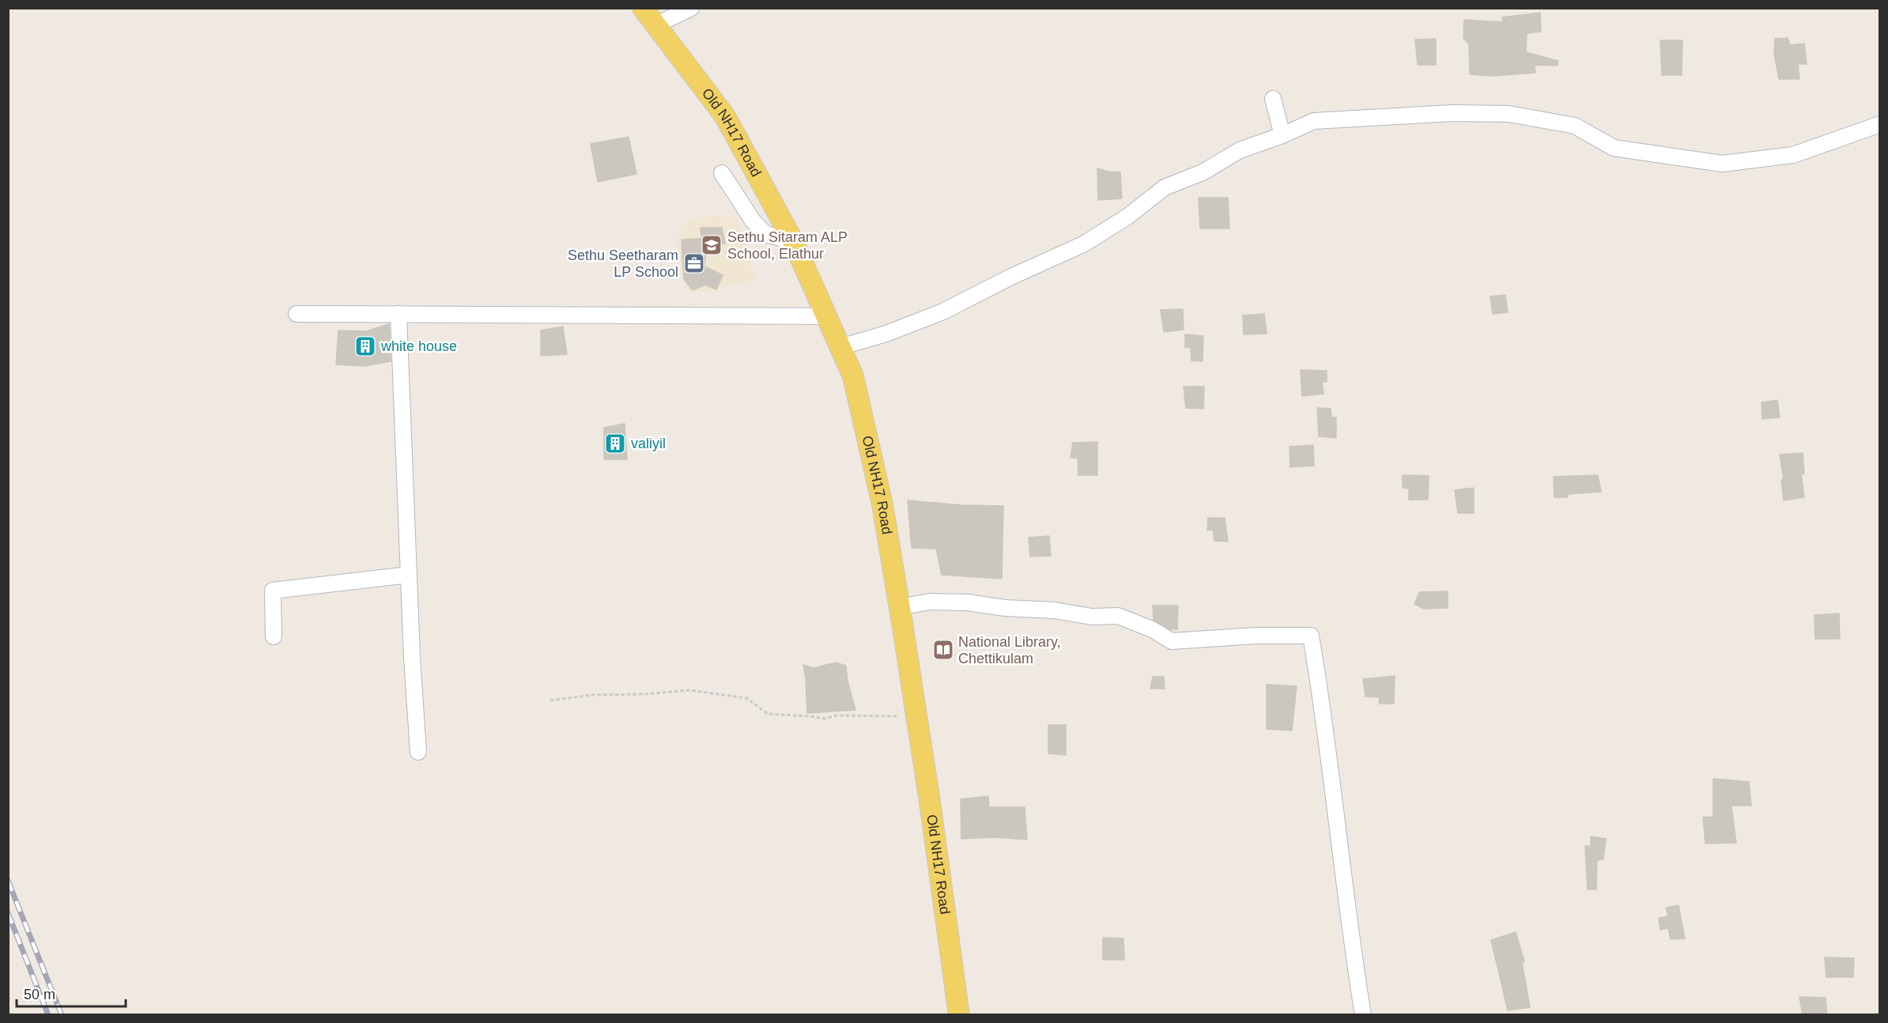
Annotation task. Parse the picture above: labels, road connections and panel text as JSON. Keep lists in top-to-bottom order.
{
  "streets": {
    "main road": ["Old NH17 Road"]
  },
  "places": {
    "school or university": ["Sethu Sitaram ALP School, Elathur"],
    "office": ["Sethu Seetharam LP School"],
    "building": ["white house", "valiyil"],
    "library": ["National Library, Chettikulam"]
  },
  "scale_bar": "50 m"
}
